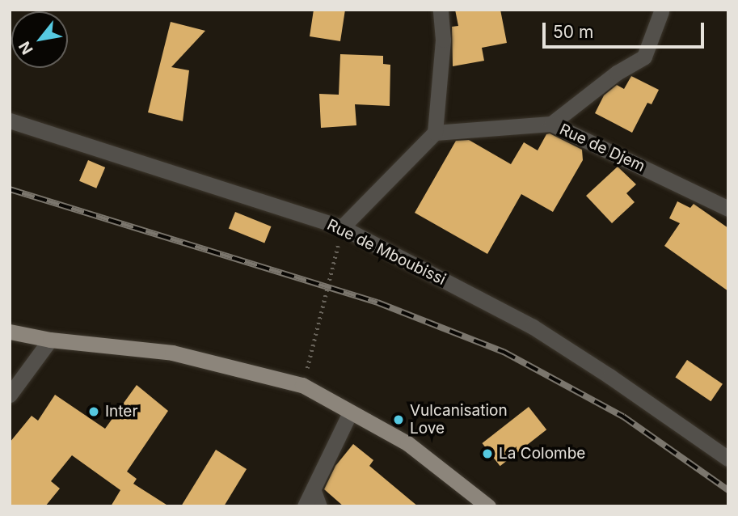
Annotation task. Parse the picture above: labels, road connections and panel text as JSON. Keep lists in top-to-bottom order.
{
  "streets": {
    "street": ["Rue de Djem", "Rue de Mboubissi"]
  },
  "places": ["Inter", "Vulcanisation Love", "La Colombe"],
  "scale_bar": "50 m",
  "north": "bottom left"
}
